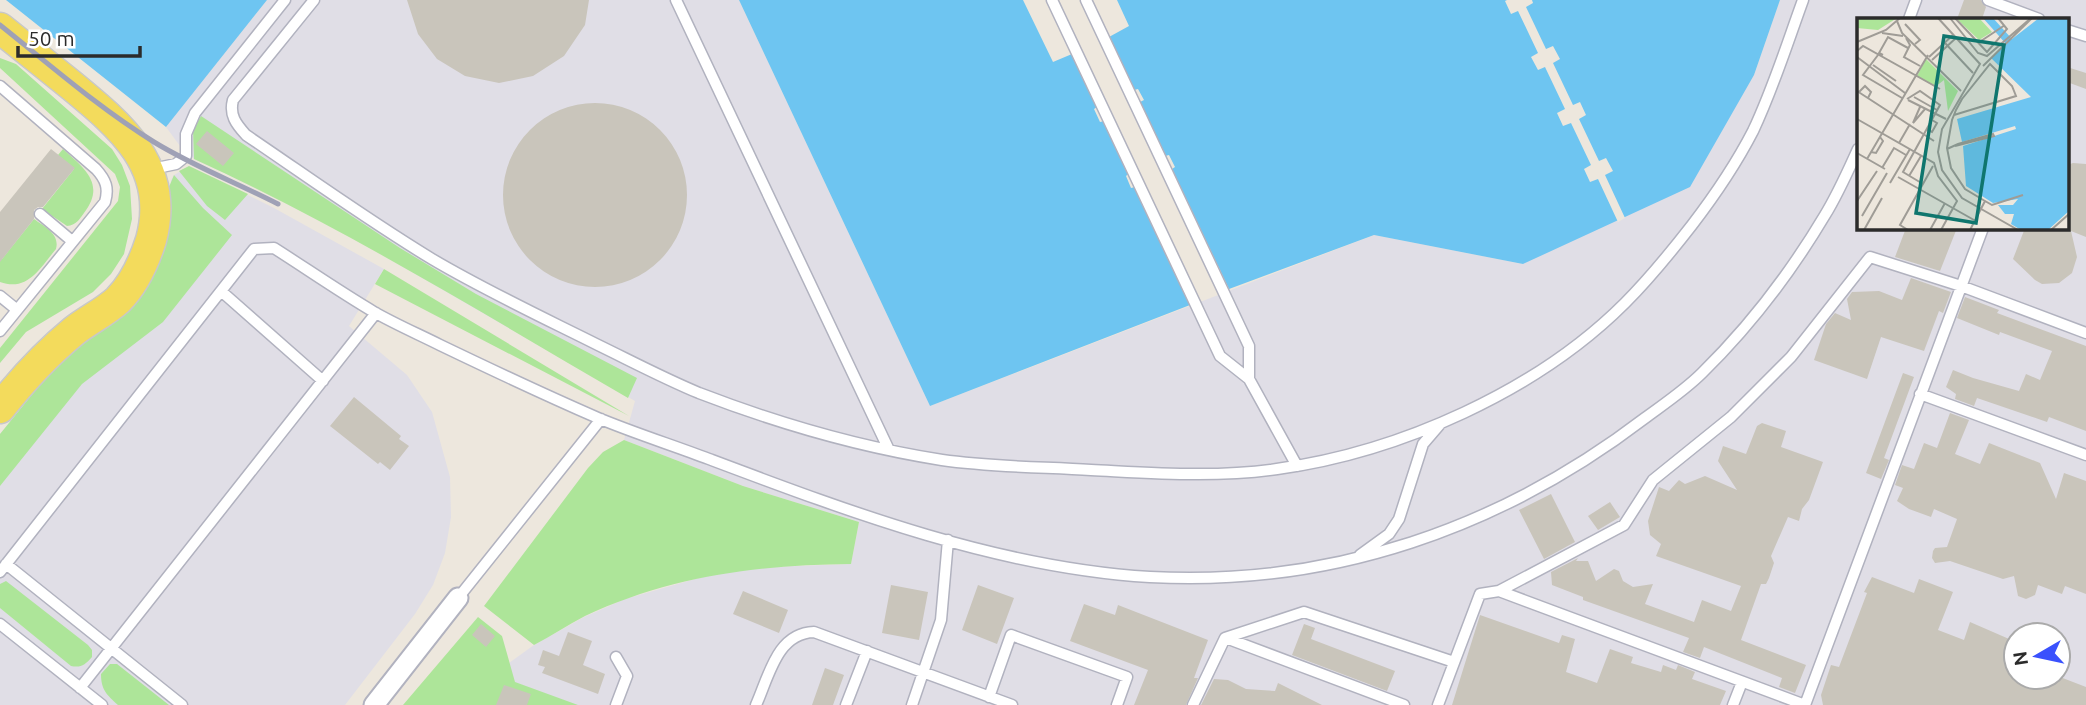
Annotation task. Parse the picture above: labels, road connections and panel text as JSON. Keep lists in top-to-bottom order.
{
  "scale_bar": "50 m",
  "north": "left"
}
